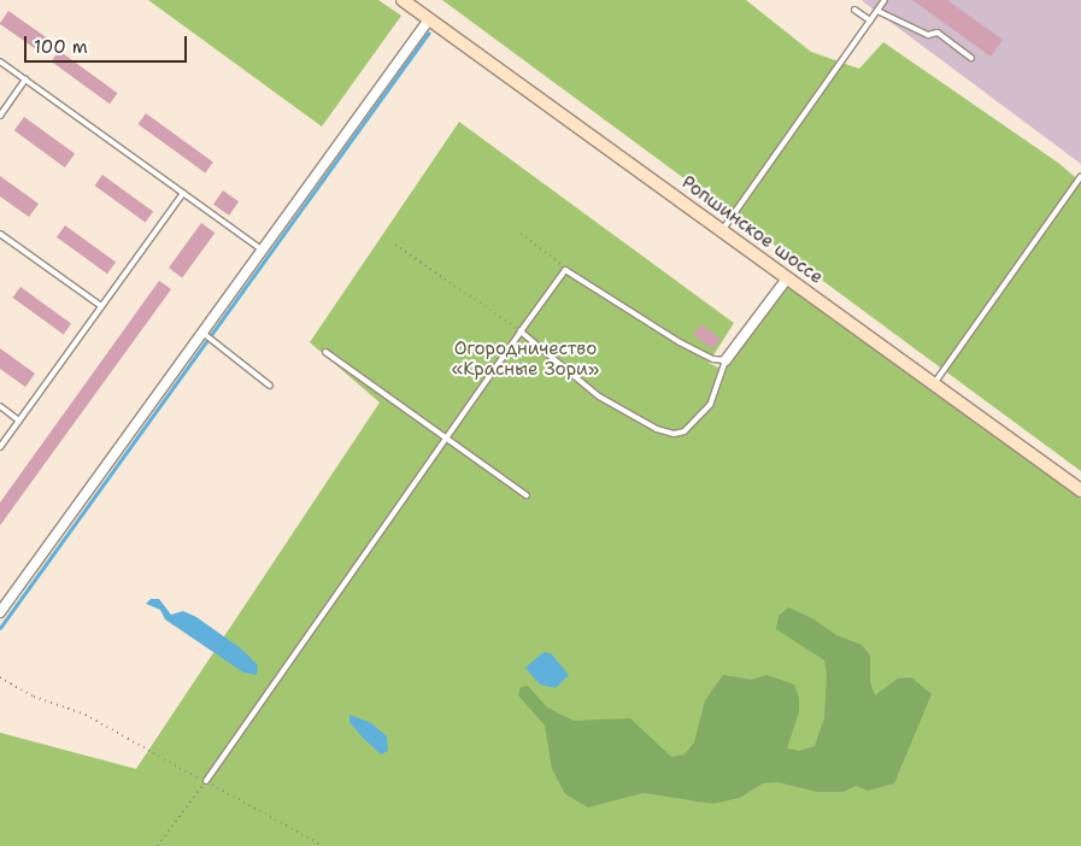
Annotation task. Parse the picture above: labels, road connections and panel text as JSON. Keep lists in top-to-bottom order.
{
  "streets": {
    "main road": ["Ропшинское шоссе"]
  },
  "parks": ["Огородничество «Красные Зори»"],
  "scale_bar": "100 m"
}
